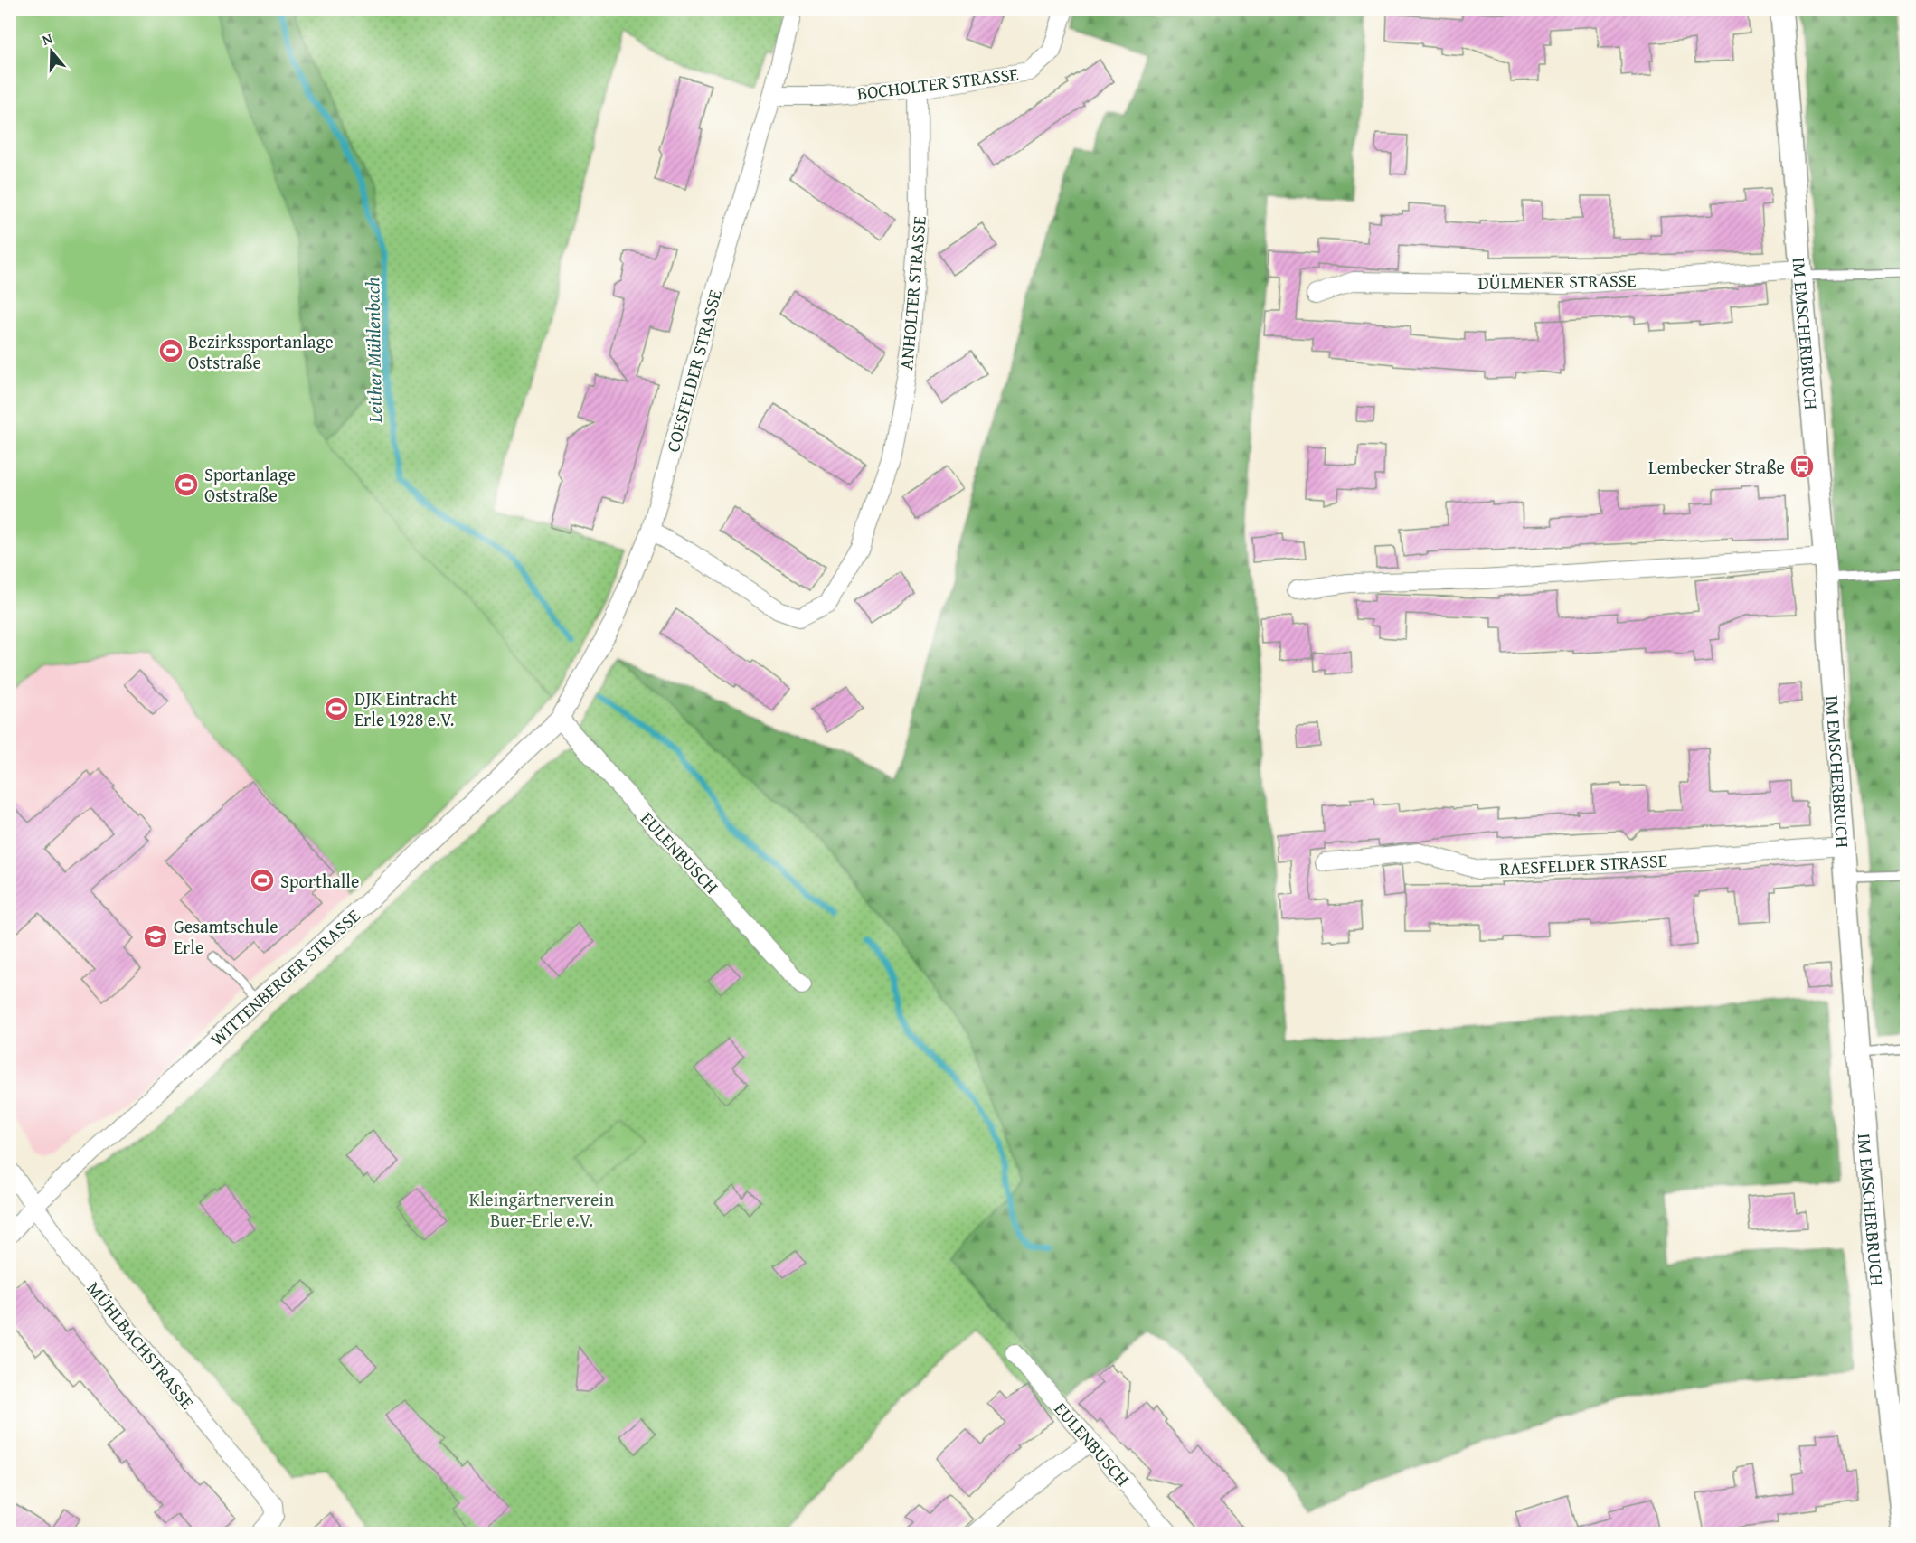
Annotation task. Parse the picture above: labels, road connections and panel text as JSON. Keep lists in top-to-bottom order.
{
  "streets": {
    "street": [
      "BOCHOLTER STRASSE",
      "DÜLMENER STRASSE",
      "ANHOLTER STRASSE",
      "IM EMSCHERBRUCH",
      "COESFELDER STRASSE",
      "EULENBUSCH",
      "RAESFELDER STRASSE",
      "WITTENBERGER STRASSE",
      "MÜHLBACHSTRASSE"
    ]
  },
  "crossings": [
    ["BOCHOLTER STRASSE", "ANHOLTER STRASSE"],
    ["BOCHOLTER STRASSE", "COESFELDER STRASSE"],
    ["DÜLMENER STRASSE", "IM EMSCHERBRUCH"],
    ["ANHOLTER STRASSE", "COESFELDER STRASSE"],
    ["IM EMSCHERBRUCH", "RAESFELDER STRASSE"],
    ["COESFELDER STRASSE", "EULENBUSCH"],
    ["COESFELDER STRASSE", "WITTENBERGER STRASSE"],
    ["EULENBUSCH", "WITTENBERGER STRASSE"],
    ["WITTENBERGER STRASSE", "MÜHLBACHSTRASSE"]
  ],
  "water": ["Leither Mühlenbach"],
  "parks": ["Kleingärtnerverein Buer-Erle e.V."],
  "places": {
    "sports": [
      "Bezirkssportanlage Oststraße",
      "Sportanlage Oststraße",
      "DJK Eintracht Erle 1928 e.V.",
      "Sporthalle"
    ],
    "bus stop": ["Lembecker Straße"],
    "school or university": ["Gesamtschule Erle"]
  },
  "north": "top"
}
